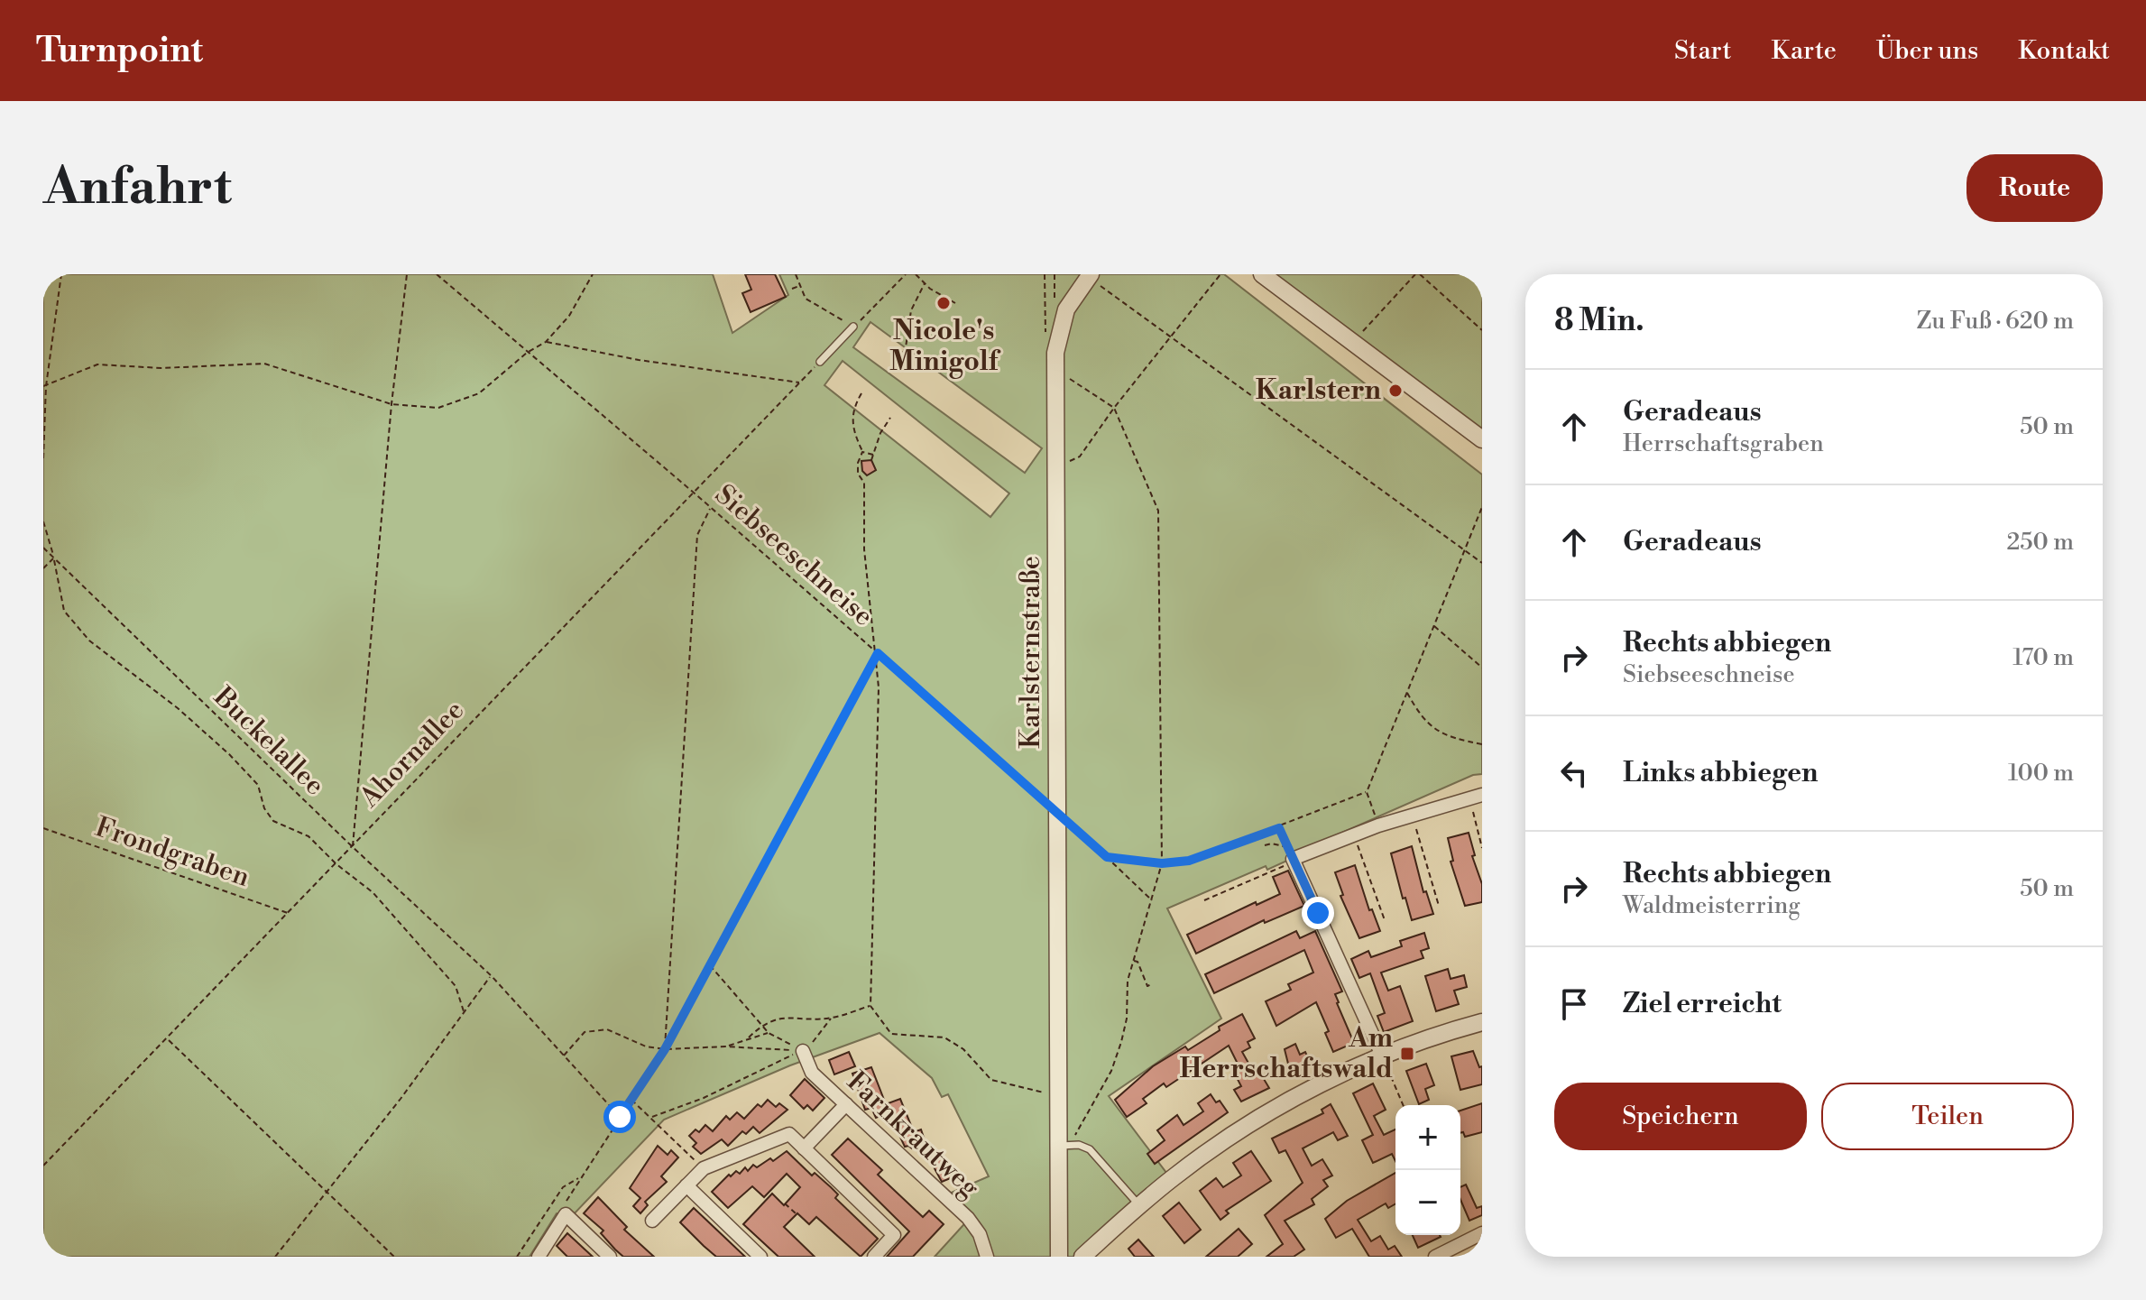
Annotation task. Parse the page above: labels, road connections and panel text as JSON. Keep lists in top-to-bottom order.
{
  "streets": {
    "street": ["Karlsternstraße", "Farnkrautweg"],
    "path": [
      "Siebseeschneise",
      "Buckelallee",
      "Ahornallee",
      "Frondgraben"
    ]
  },
  "crossings": [
    ["Siebseeschneise", "Karlsternstraße"],
    ["Siebseeschneise", "Ahornallee"],
    ["Buckelallee", "Ahornallee"],
    ["Ahornallee", "Frondgraben"]
  ],
  "places": {
    "other": ["Nicole's Minigolf", "Karlstern"],
    "transit": ["Am Herrschaftswald"]
  },
  "page": {
    "header": "Turnpoint",
    "nav": [
      "Start",
      "Karte",
      "Über uns",
      "Kontakt"
    ],
    "buttons": [
      "Route",
      ["Speichern", "Teilen"]
    ],
    "title": "Anfahrt",
    "heading": ["8 Min.", "Zu Fuß · 620 m"],
    "list": [
      ["Geradeaus", "Herrschaftsgraben", "50 m"],
      ["Geradeaus", "250 m"],
      ["Rechts abbiegen", "Siebseeschneise", "170 m"],
      ["Links abbiegen", "100 m"],
      ["Rechts abbiegen", "Waldmeisterring", "50 m"],
      "Ziel erreicht"
    ],
    "map_buttons": ["+", "−"]
  }
}
